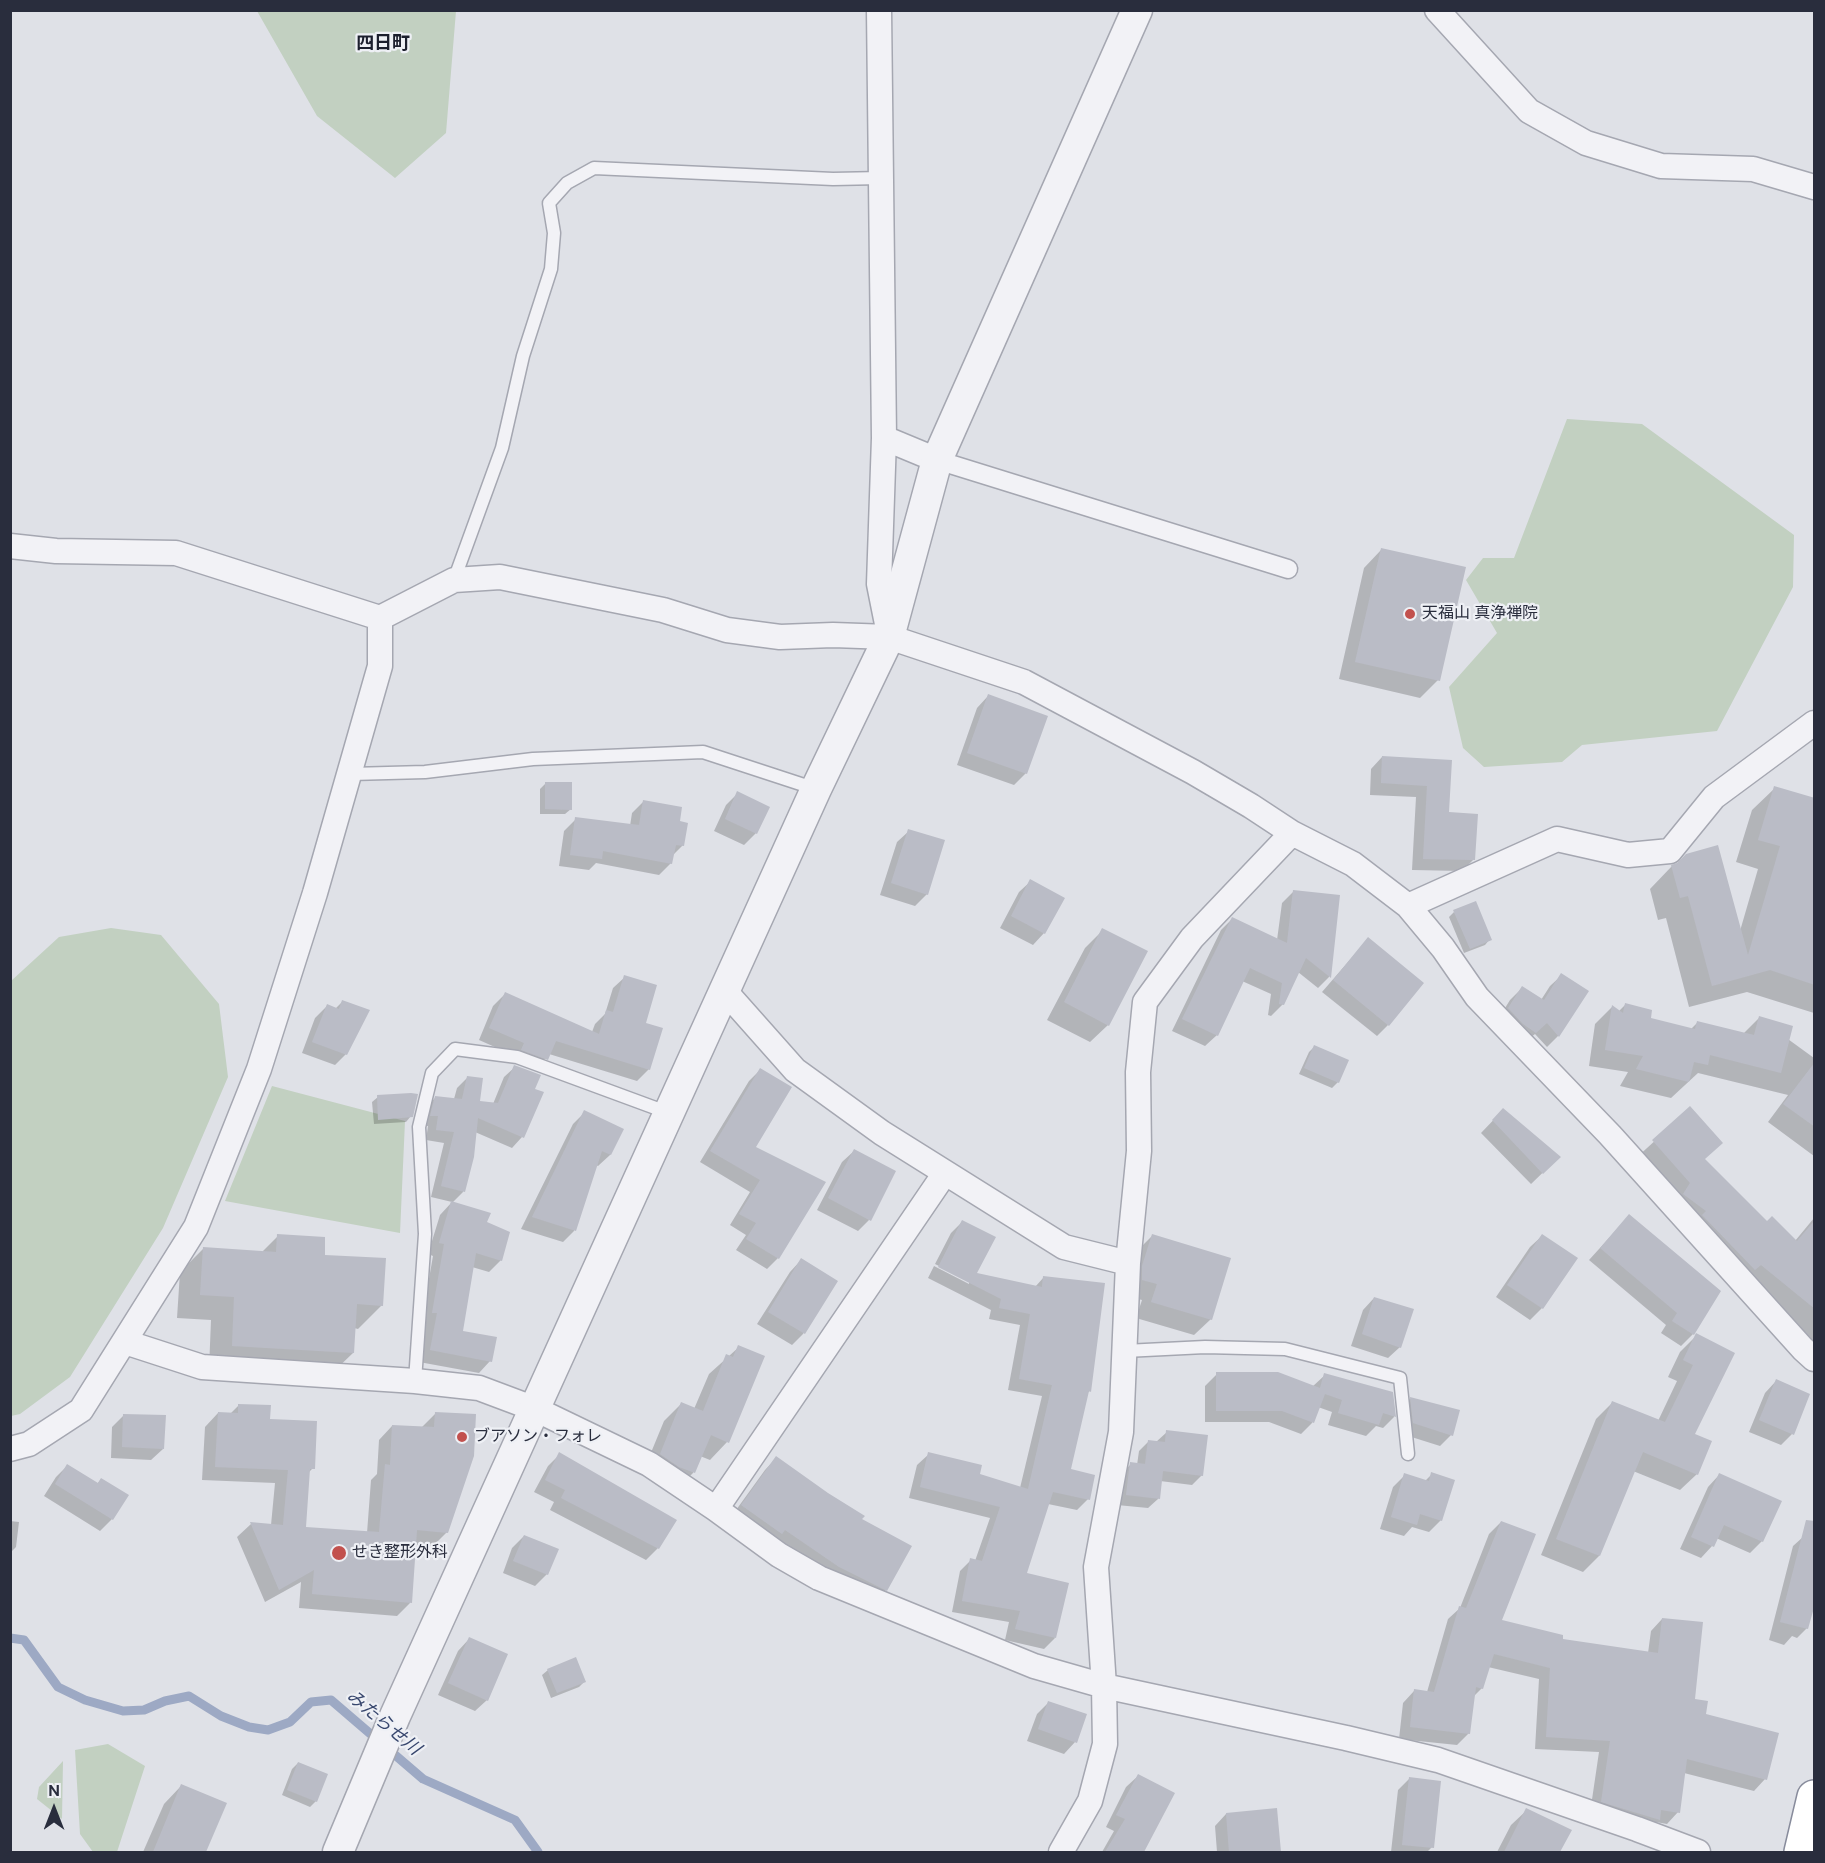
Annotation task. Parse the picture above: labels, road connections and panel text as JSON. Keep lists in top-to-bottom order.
{
  "districts": ["四日町"],
  "water": ["みたらせ川"],
  "places": ["天福山 真浄禅院", "ブアソン・フォレ", "せき整形外科"],
  "north": "top"
}
